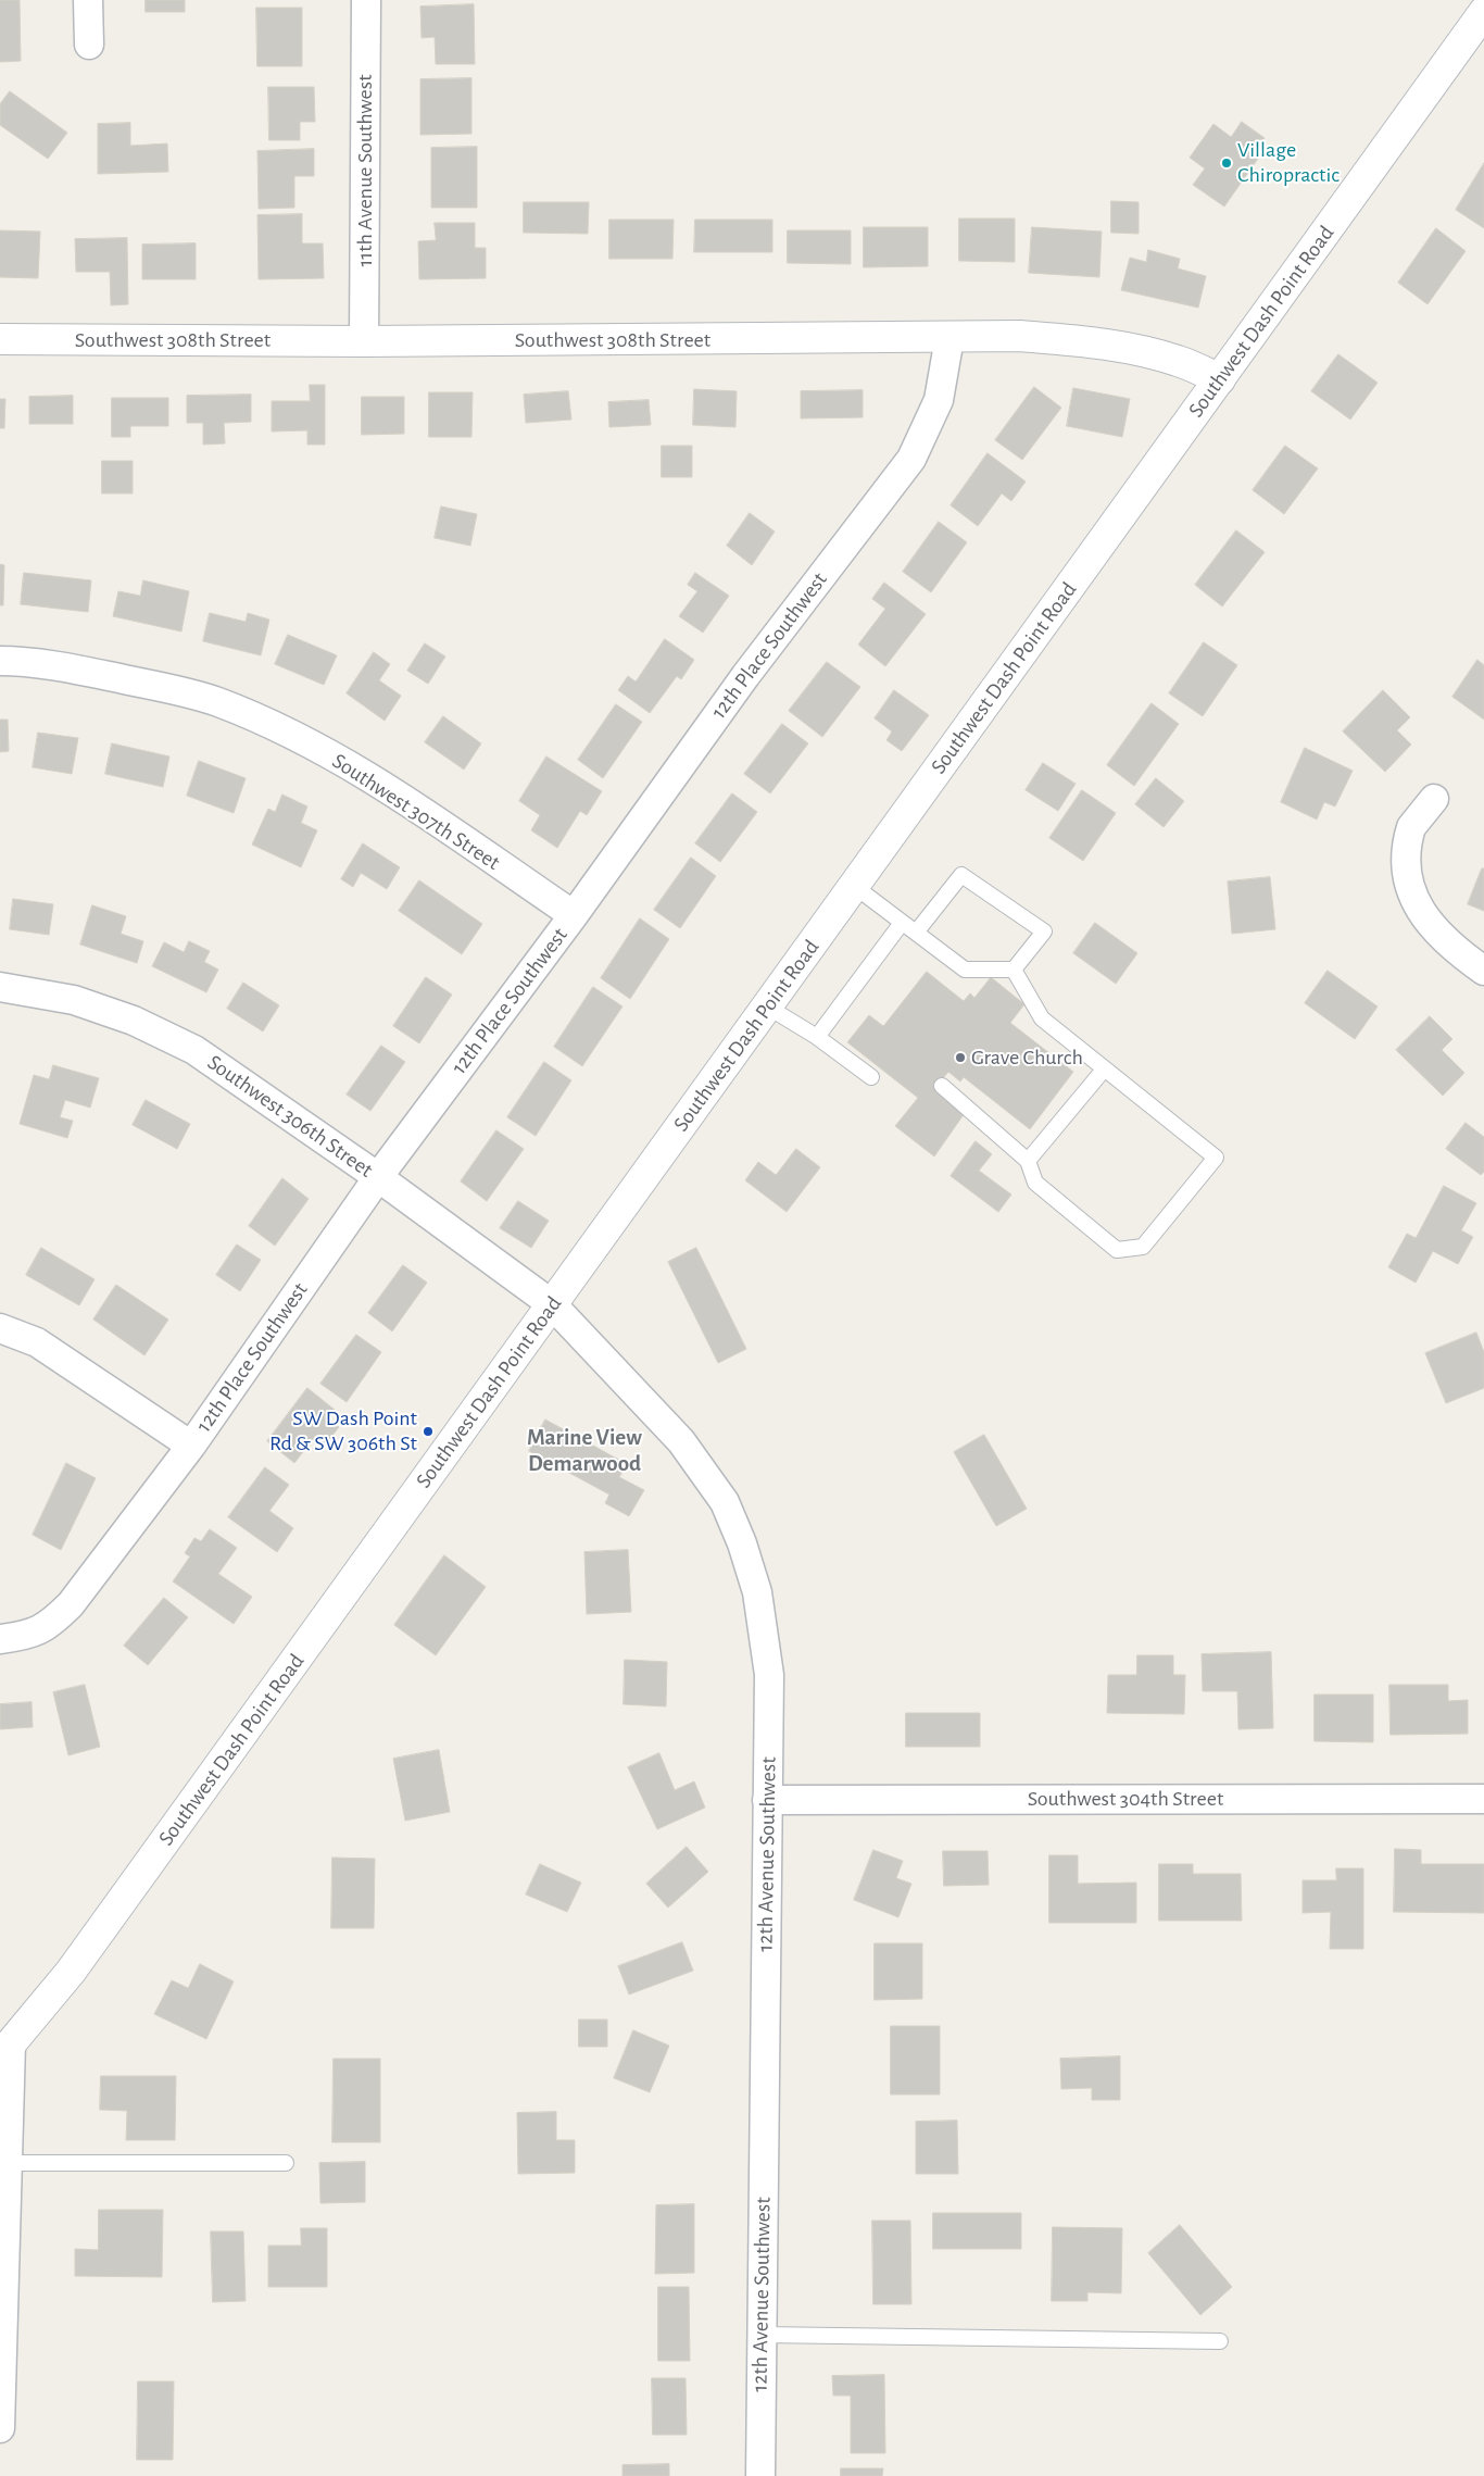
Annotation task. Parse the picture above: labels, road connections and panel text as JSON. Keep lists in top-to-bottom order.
{
  "streets": {
    "main road": ["Southwest Dash Point Road", "Southwest 308th Street"],
    "street": [
      "11th Avenue Southwest",
      "12th Place Southwest",
      "Southwest 307th Street",
      "Southwest 306th Street",
      "Southwest 304th Street",
      "12th Avenue Southwest"
    ]
  },
  "crossings": [
    ["11th Avenue Southwest", "Southwest 308th Street"],
    ["Southwest Dash Point Road", "Southwest 308th Street"],
    ["Southwest Dash Point Road", "Southwest 306th Street"],
    ["Southwest Dash Point Road", "12th Avenue Southwest"],
    ["Southwest 308th Street", "12th Place Southwest"],
    ["12th Place Southwest", "Southwest 307th Street"],
    ["12th Place Southwest", "Southwest 306th Street"],
    ["Southwest 306th Street", "12th Avenue Southwest"],
    ["Southwest 304th Street", "12th Avenue Southwest"]
  ],
  "districts": ["Marine View Demarwood"],
  "places": ["Village Chiropractic", "Grave Church", "SW Dash Point Rd & SW 306th St"]
}
